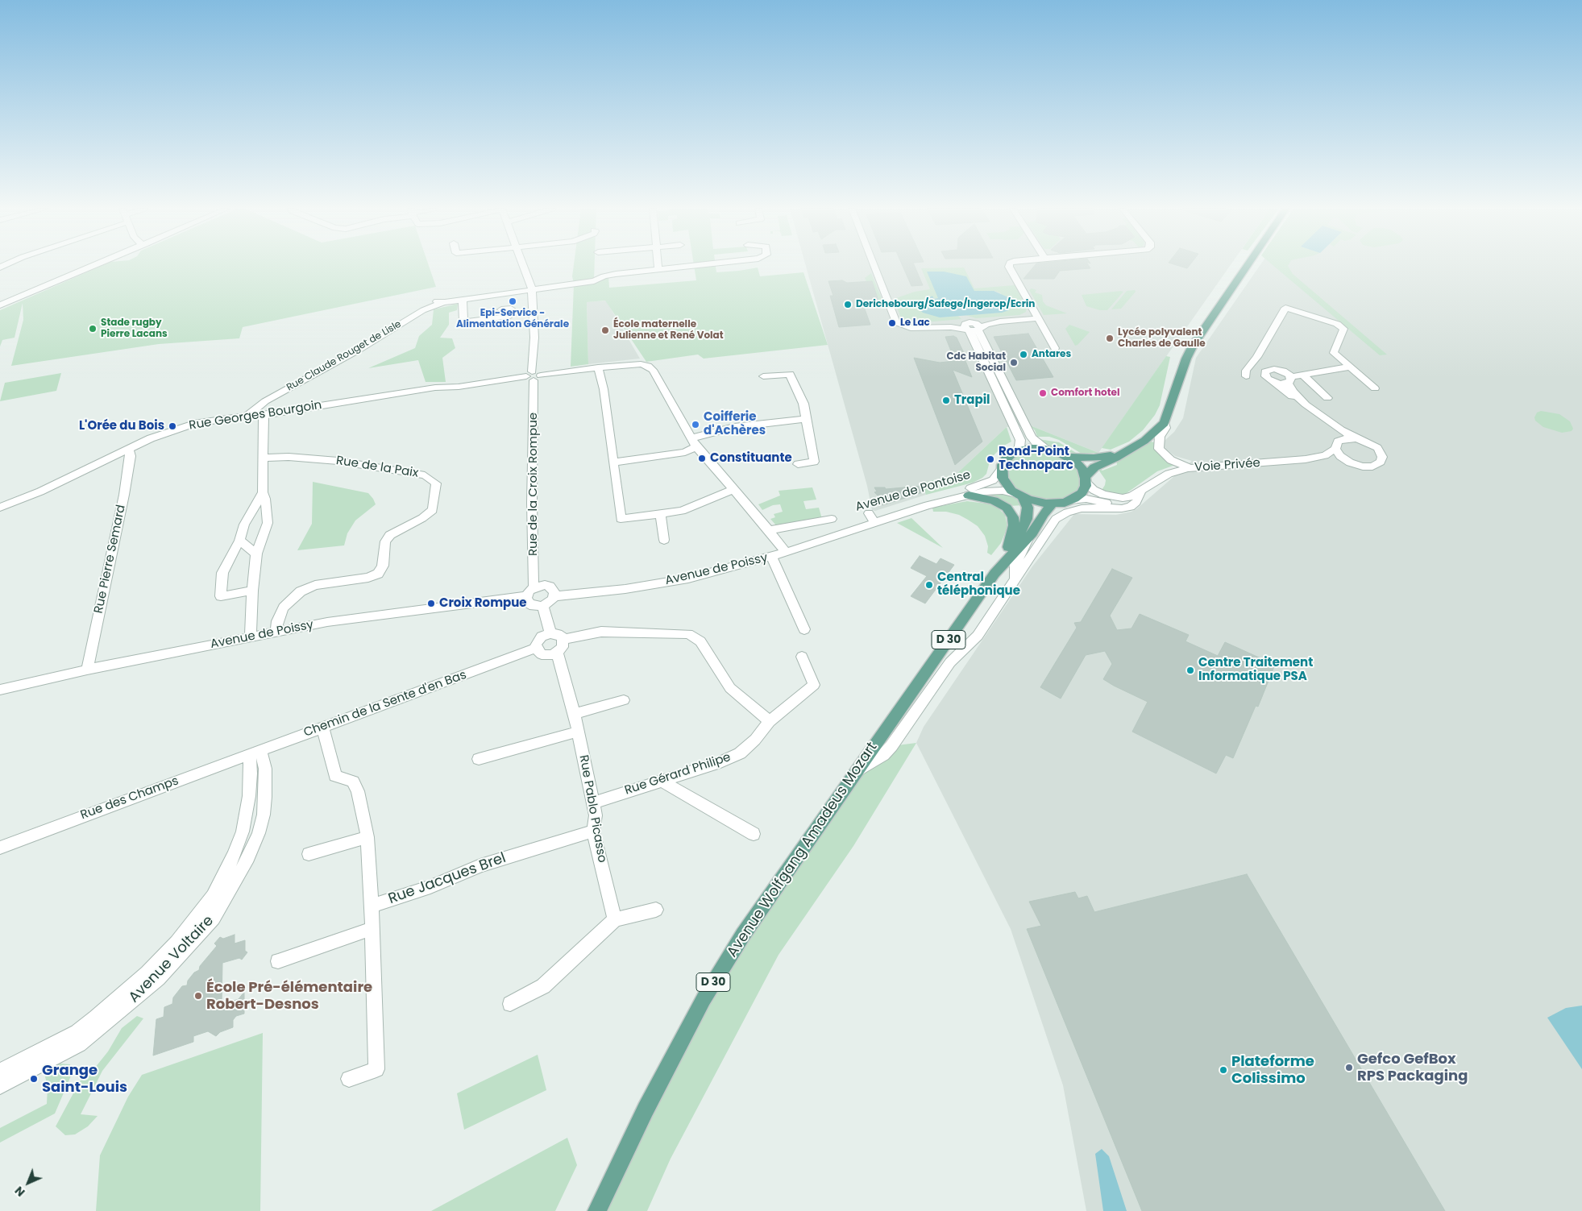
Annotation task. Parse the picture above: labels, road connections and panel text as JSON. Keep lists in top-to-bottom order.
{
  "streets": {
    "main road": ["D 30", "Avenue Wolfgang Amadeus Mozart"],
    "street": [
      "Rue Claude Rouget de Lisle",
      "Rue Georges Bourgoin",
      "Voie Privée",
      "Rue de la Paix",
      "Rue de la Croix Rompue",
      "Avenue de Pontoise",
      "Rue Pierre Semard",
      "Avenue de Poissy",
      "Chemin de la Sente d'en Bas",
      "Rue Gérard Philipe",
      "Rue des Champs",
      "Rue Pablo Picasso",
      "Rue Jacques Brel",
      "Avenue Voltaire"
    ]
  },
  "crossings": [
    ["Rue Claude Rouget de Lisle", "Rue Georges Bourgoin"],
    ["Rue Claude Rouget de Lisle", "Rue de la Croix Rompue"],
    ["Rue Georges Bourgoin", "Rue de la Croix Rompue"],
    ["Rue Georges Bourgoin", "Rue Pierre Semard"],
    ["Rue de la Paix", "Avenue de Poissy"],
    ["Rue de la Croix Rompue", "Avenue de Poissy"],
    ["Avenue de Pontoise", "Avenue de Poissy"],
    ["Avenue de Pontoise", "D 30"],
    ["Rue Pierre Semard", "Avenue de Poissy"],
    ["D 30", "Avenue Wolfgang Amadeus Mozart"],
    ["Chemin de la Sente d'en Bas", "Rue des Champs"],
    ["Chemin de la Sente d'en Bas", "Rue Pablo Picasso"],
    ["Chemin de la Sente d'en Bas", "Rue Jacques Brel"],
    ["Chemin de la Sente d'en Bas", "Avenue Voltaire"],
    ["Rue Gérard Philipe", "Rue Pablo Picasso"],
    ["Rue des Champs", "Avenue Voltaire"],
    ["Rue Pablo Picasso", "Rue Jacques Brel"]
  ],
  "places": [
    "Epi-Service - Alimentation Générale",
    "Derichebourg/Safege/Ingerop/Ecrin",
    "Le Lac",
    "Stade rugby Pierre Lacans",
    "École maternelle Julienne et René Volat",
    "Lycée polyvalent Charles de Gaulle",
    "Antares",
    "Cdc Habitat Social",
    "Comfort hotel",
    "Trapil",
    "Coifferie d'Achères",
    "L'Orée du Bois",
    "Constituante",
    "Rond-Point Technoparc",
    "Central téléphonique",
    "Croix Rompue",
    "Centre Traitement Informatique PSA",
    "École Pré-élémentaire Robert-Desnos",
    "Gefco GefBox RPS Packaging",
    "Plateforme Colissimo",
    "Grange Saint-Louis"
  ],
  "north": "bottom left"
}
